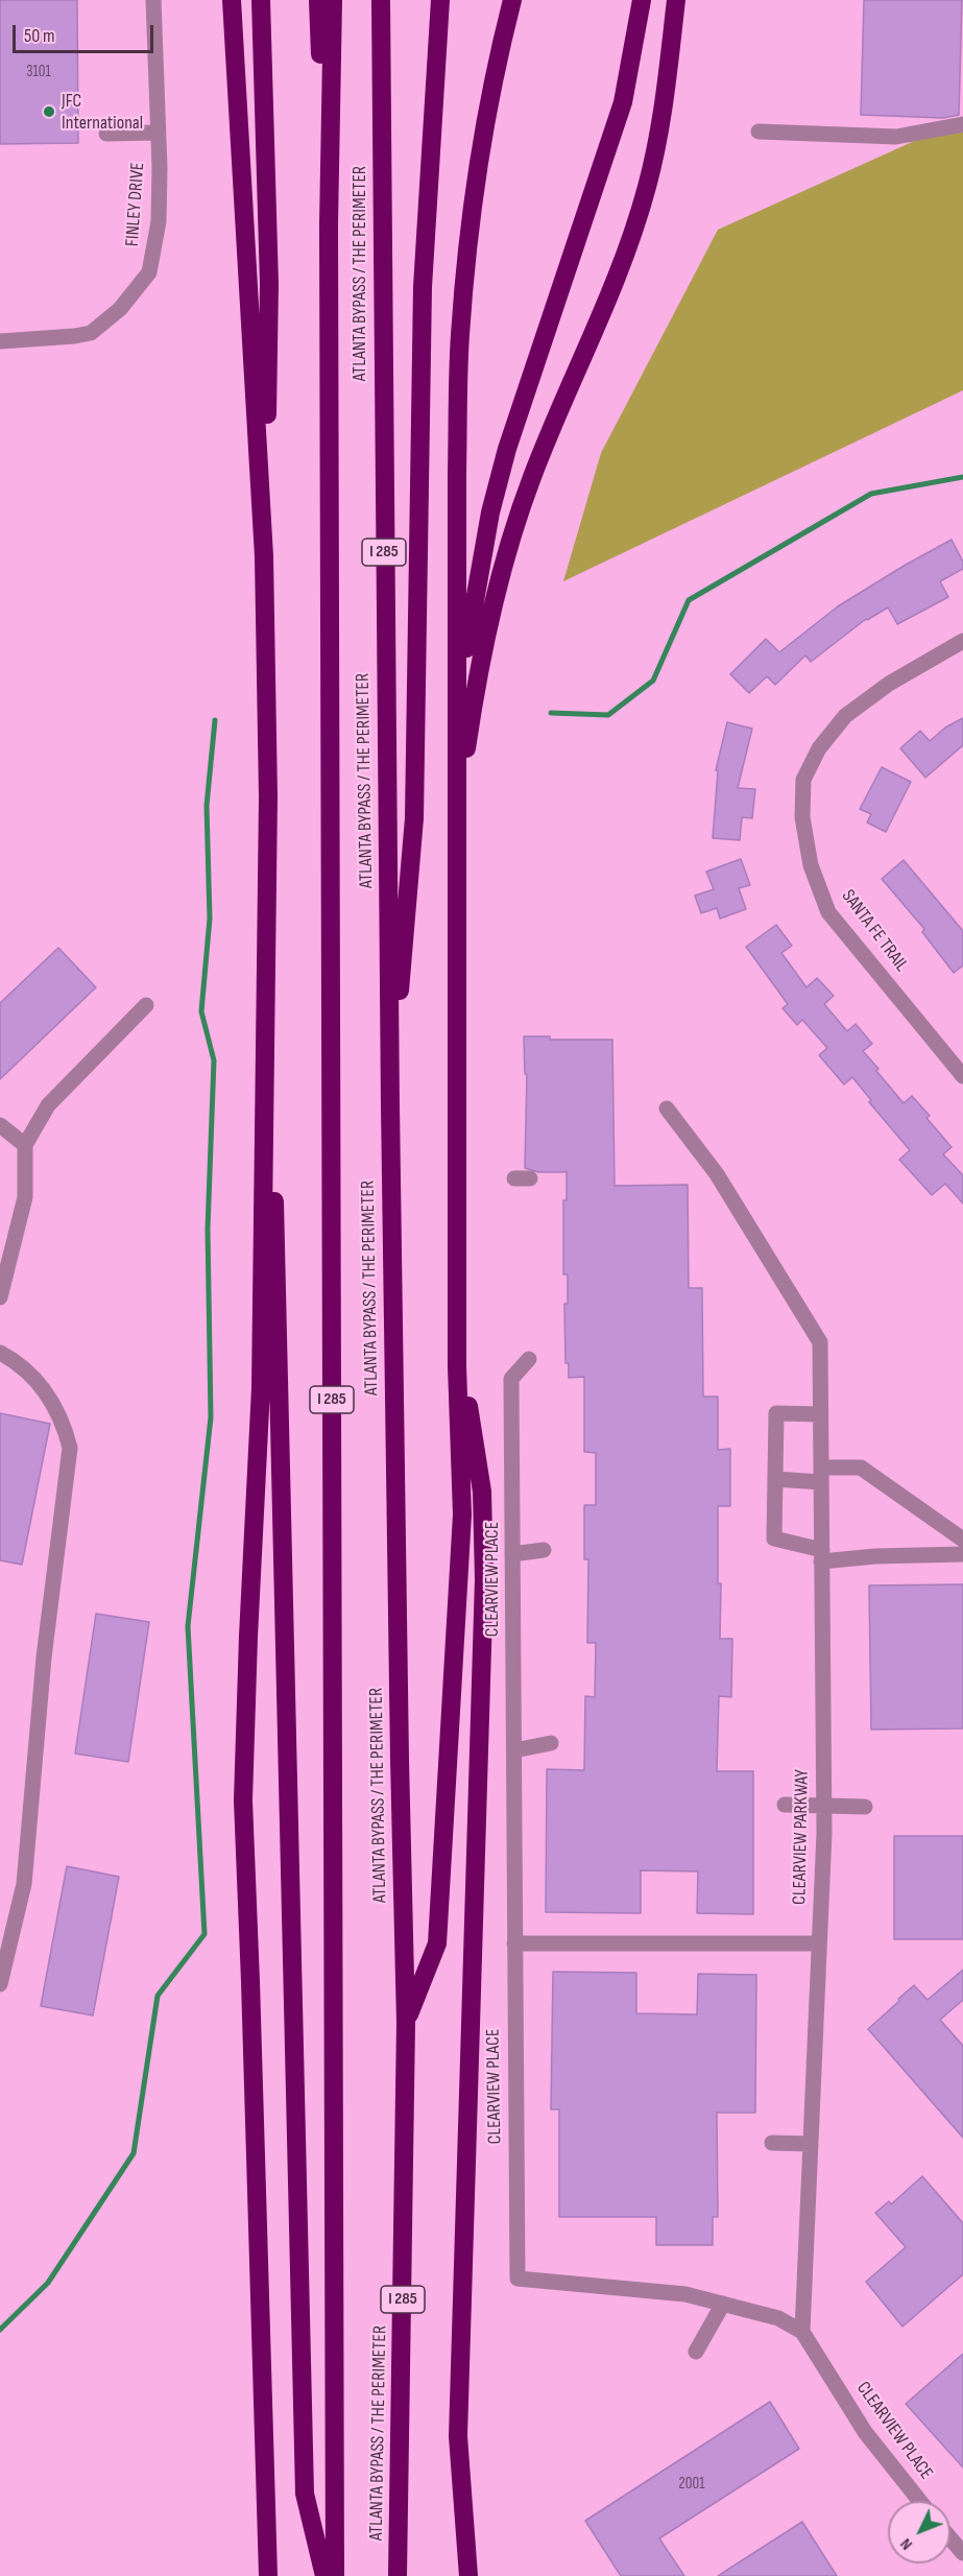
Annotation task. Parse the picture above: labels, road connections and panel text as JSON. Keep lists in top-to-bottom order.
{
  "streets": {
    "highway": ["ATLANTA BYPASS / THE PERIMETER", "I 285"],
    "street": [
      "FINLEY DRIVE",
      "SANTA FE TRAIL",
      "CLEARVIEW PLACE",
      "CLEARVIEW PARKWAY"
    ]
  },
  "crossings": [
    ["CLEARVIEW PLACE", "CLEARVIEW PARKWAY"]
  ],
  "places": ["JFC International"],
  "house_numbers": ["3101", "2001"],
  "scale_bar": "50 m",
  "north": "bottom left"
}
